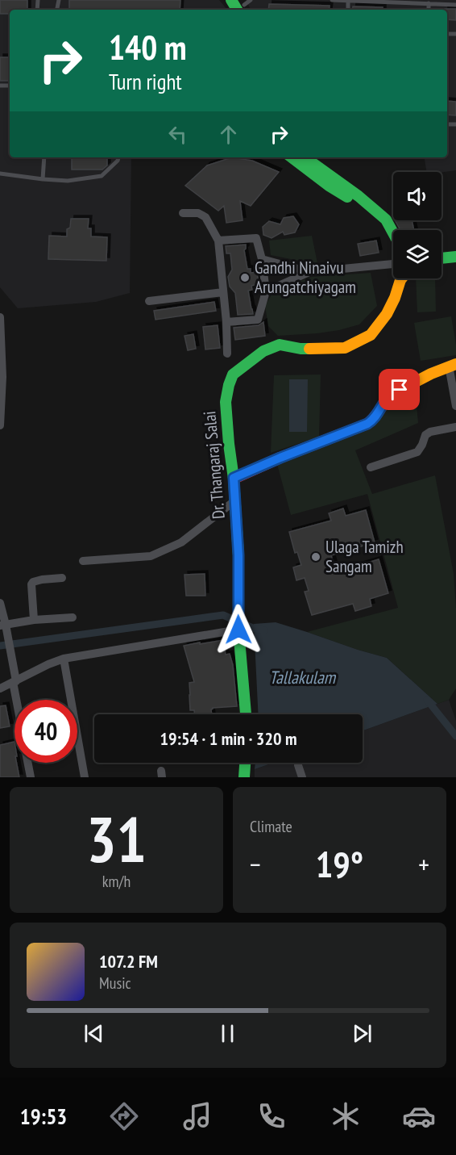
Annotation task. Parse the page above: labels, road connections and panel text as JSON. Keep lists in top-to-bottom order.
{
  "streets": {
    "street": ["Dr. Thangaraj Salai"]
  },
  "water": ["Tallakulam"],
  "places": ["Gandhi Ninaivu Arungatchiyagam", "Ulaga Tamizh Sangam"],
  "page": {
    "turn": ["140 m", "Turn right"],
    "limit": "40",
    "trip": "19:54 · 1 min · 320 m",
    "tile": [
      ["31", "km/h"],
      "Climate"
    ],
    "heat": ["−", "19°", "+"],
    "song": ["107.2 FM", "Music"],
    "tabs": "19:53"
  }
}
